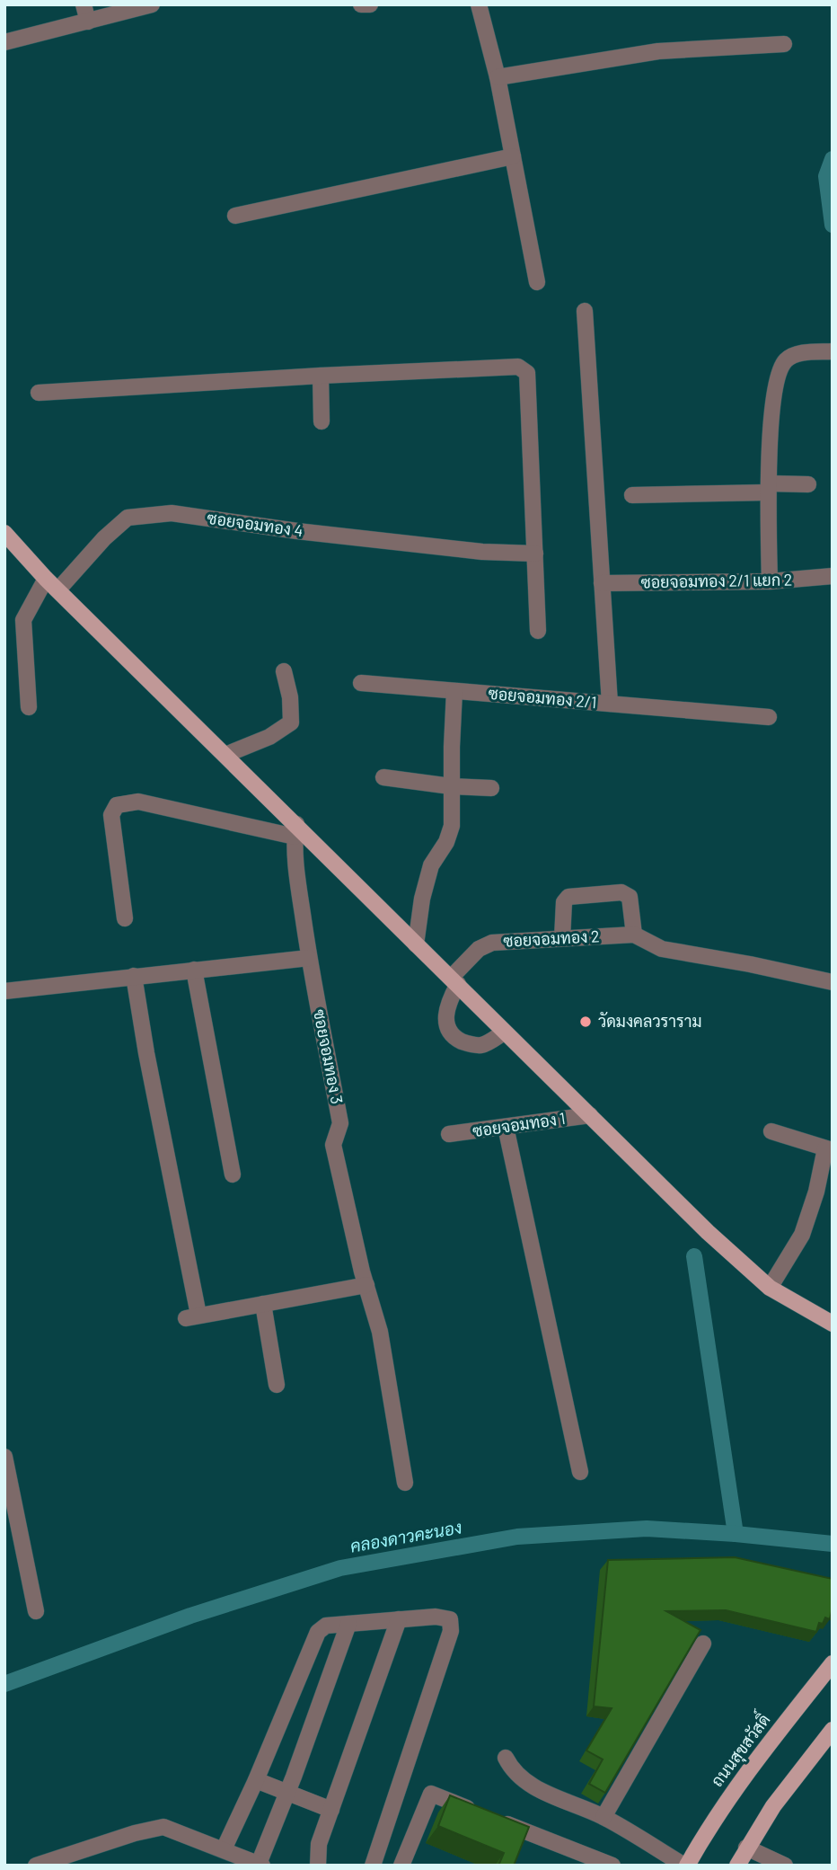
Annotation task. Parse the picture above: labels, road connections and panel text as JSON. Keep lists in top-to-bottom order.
{
  "streets": {
    "main road": ["ถนนสุขสวัสดิ์"],
    "street": [
      "ซอยจอมทอง 4",
      "ซอยจอมทอง 2/1 แยก 2",
      "ซอยจอมทอง 2/1",
      "ซอยจอมทอง 2",
      "ซอยจอมทอง 3",
      "ซอยจอมทอง 1"
    ]
  },
  "crossings": [
    ["ซอยจอมทอง 2/1 แยก 2", "ซอยจอมทอง 2/1"]
  ],
  "water": ["คลองดาวคะนอง"],
  "places": ["วัดมงคลวราราม"]
}
